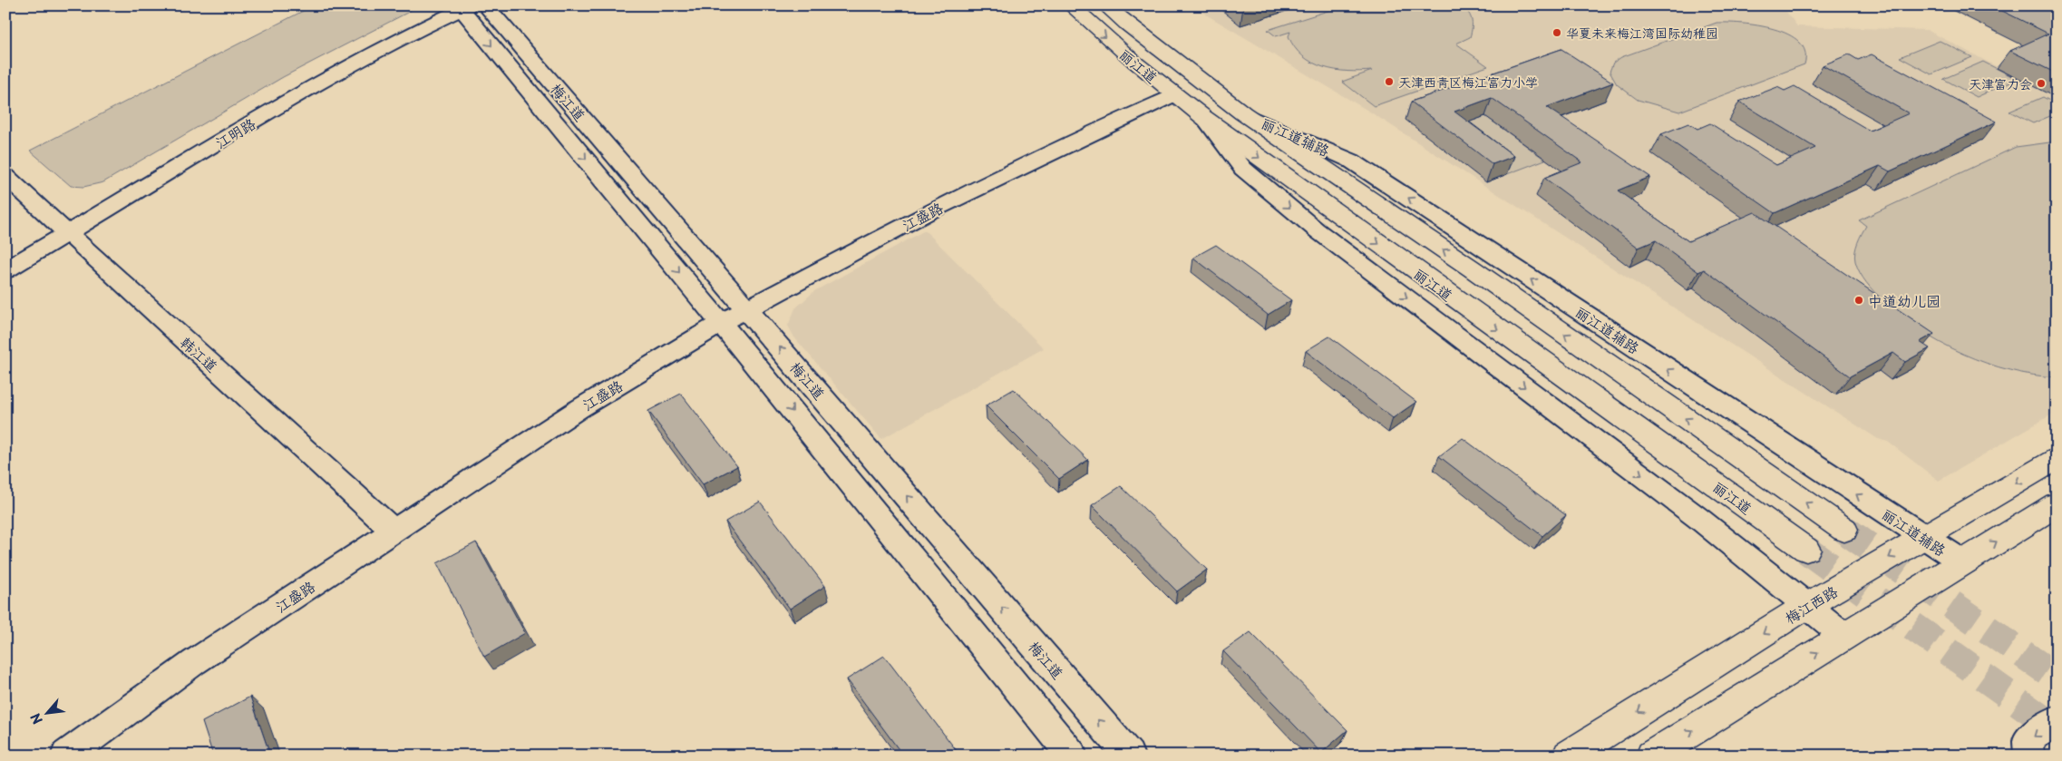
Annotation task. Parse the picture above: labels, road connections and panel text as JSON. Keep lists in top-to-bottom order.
{
  "streets": {
    "main road": ["丽江道", "梅江西路"],
    "street": [
      "梅江道",
      "江明路",
      "丽江道辅路",
      "江盛路",
      "韩江道"
    ]
  },
  "crossings": [
    ["丽江道", "丽江道辅路"],
    ["丽江道", "江盛路"],
    ["梅江道", "江明路"],
    ["梅江道", "江盛路"],
    ["江明路", "韩江道"],
    ["丽江道辅路", "梅江西路"],
    ["江盛路", "韩江道"]
  ],
  "places": [
    "华夏未来梅江湾国际幼稚园",
    "天津西青区梅江富力小学",
    "天津富力会",
    "中道幼儿园"
  ],
  "north": "bottom left"
}
